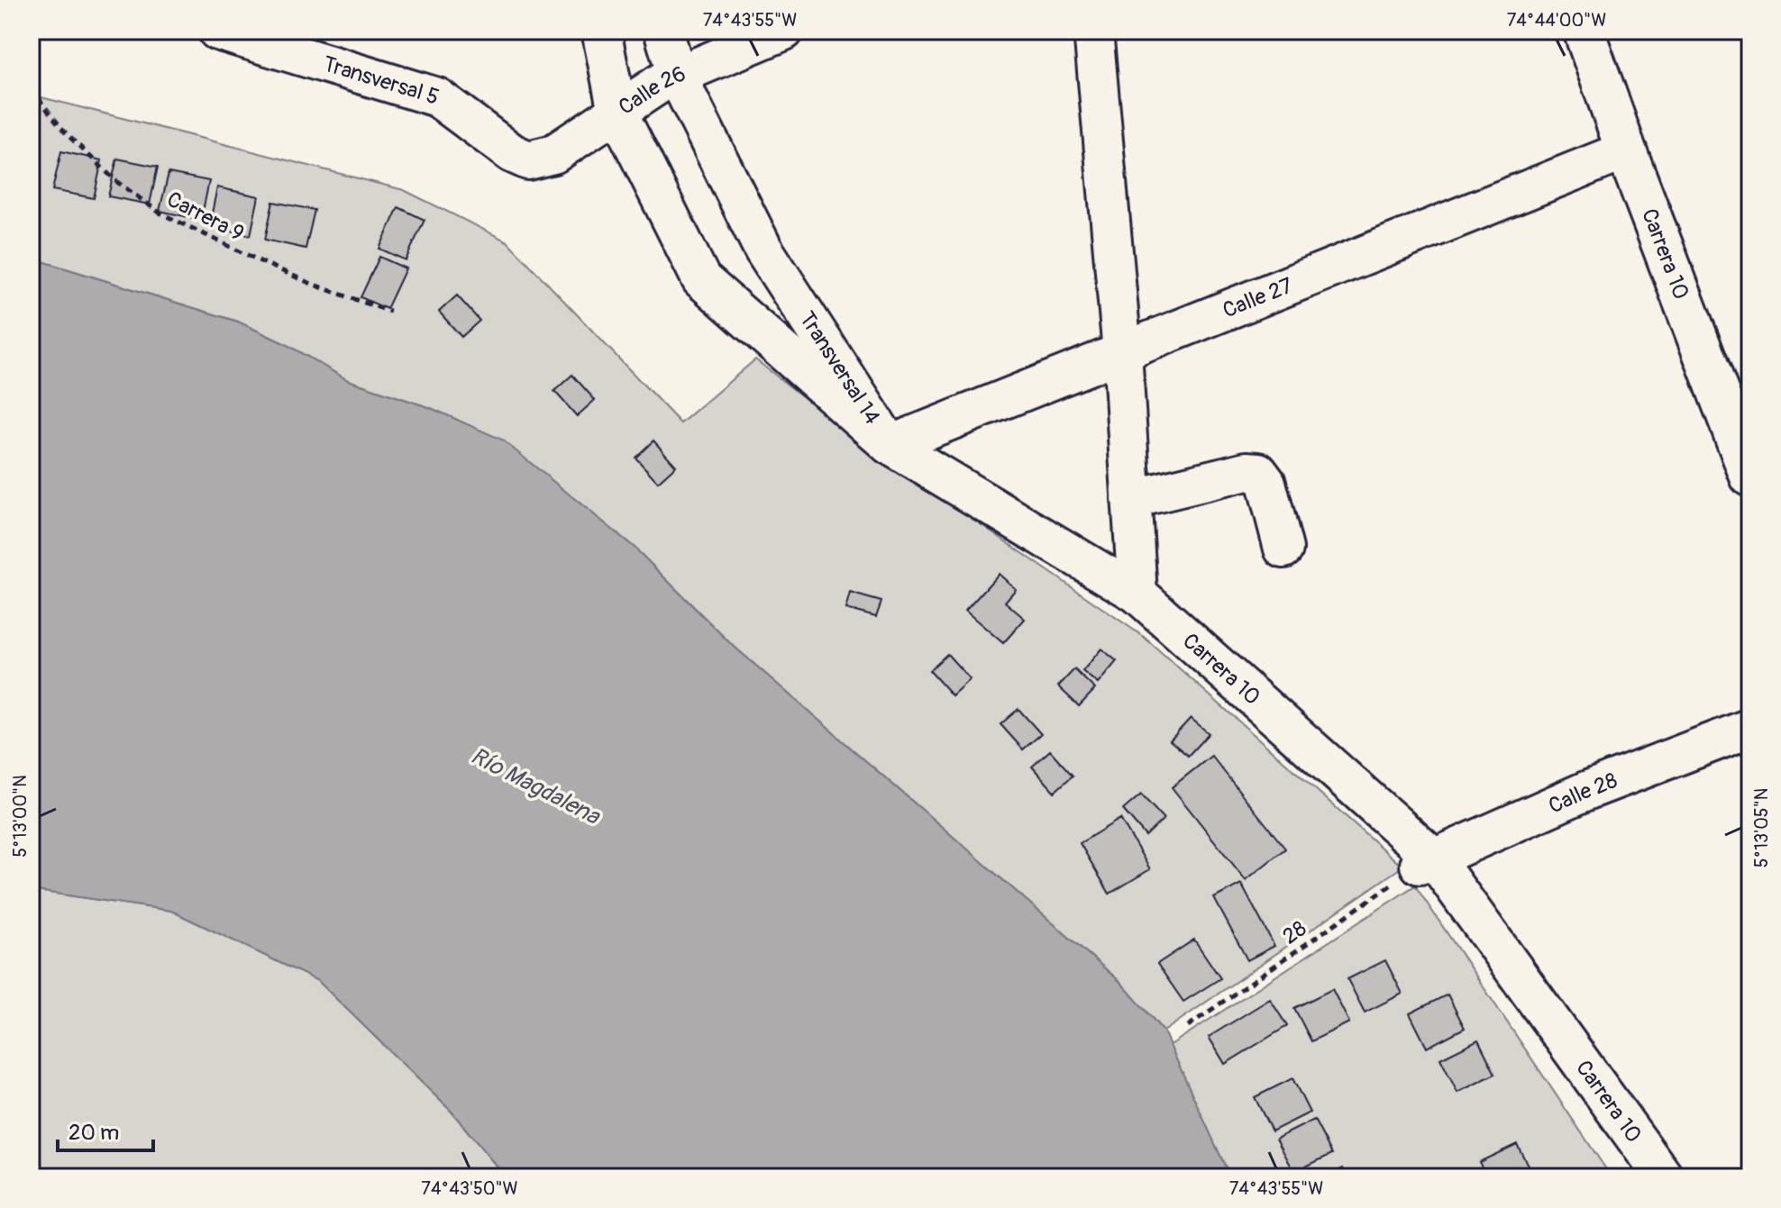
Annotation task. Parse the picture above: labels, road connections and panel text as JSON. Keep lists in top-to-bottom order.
{
  "streets": {
    "street": [
      "Transversal 5",
      "Calle 26",
      "Carrera 10",
      "Calle 27",
      "Transversal 14",
      "Calle 28"
    ],
    "path": ["Carrera 9", "28"]
  },
  "crossings": [
    ["Transversal 5", "Calle 26"],
    ["Calle 26", "Transversal 14"],
    ["Carrera 10", "Calle 27"],
    ["Carrera 10", "Transversal 14"],
    ["Carrera 10", "Calle 28"],
    ["Carrera 10", "28"],
    ["Calle 27", "Transversal 14"],
    ["Calle 28", "28"]
  ],
  "water": ["Río Magdalena"],
  "scale_bar": "20 m",
  "coordinates": [
    "74°43'55\"W",
    "74°44'00\"W",
    "5°13'00\"N",
    "5°13'05\"N",
    "74°43'50\"W"
  ]
}
